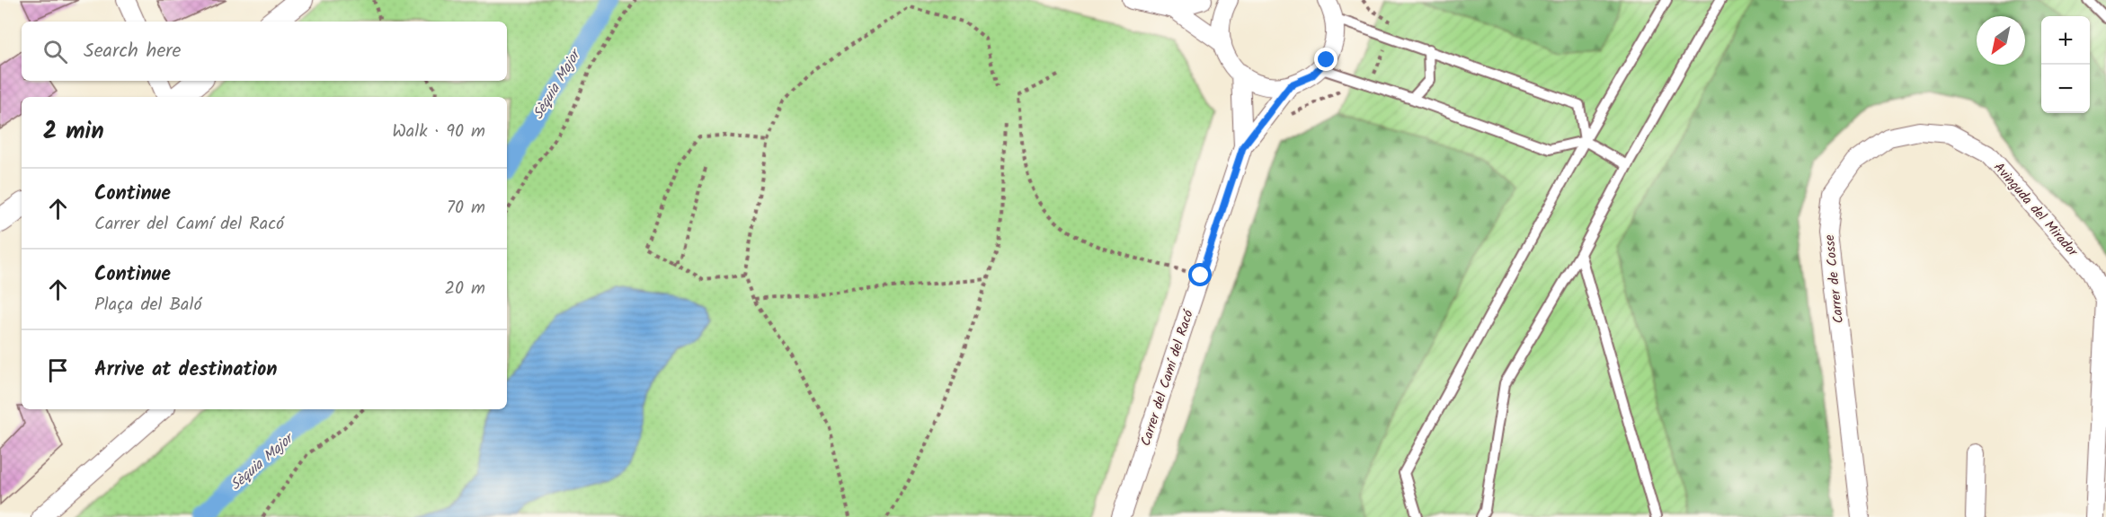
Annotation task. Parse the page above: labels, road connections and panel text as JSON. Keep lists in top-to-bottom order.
{
  "streets": {
    "street": ["Avinguda del Mirador", "Carrer de Cosse", "Carrer del Camí del Racó"]
  },
  "crossings": [
    ["Avinguda del Mirador", "Carrer de Cosse"]
  ],
  "water": ["Sèquia Major"],
  "north": "bottom left",
  "page": {
    "map_buttons": ["+", "−"],
    "search": "Search here",
    "heading": ["2 min", "Walk · 90 m"],
    "list": [
      ["Continue", "Carrer del Camí del Racó", "70 m"],
      ["Continue", "Plaça del Baló", "20 m"],
      "Arrive at destination"
    ]
  }
}
